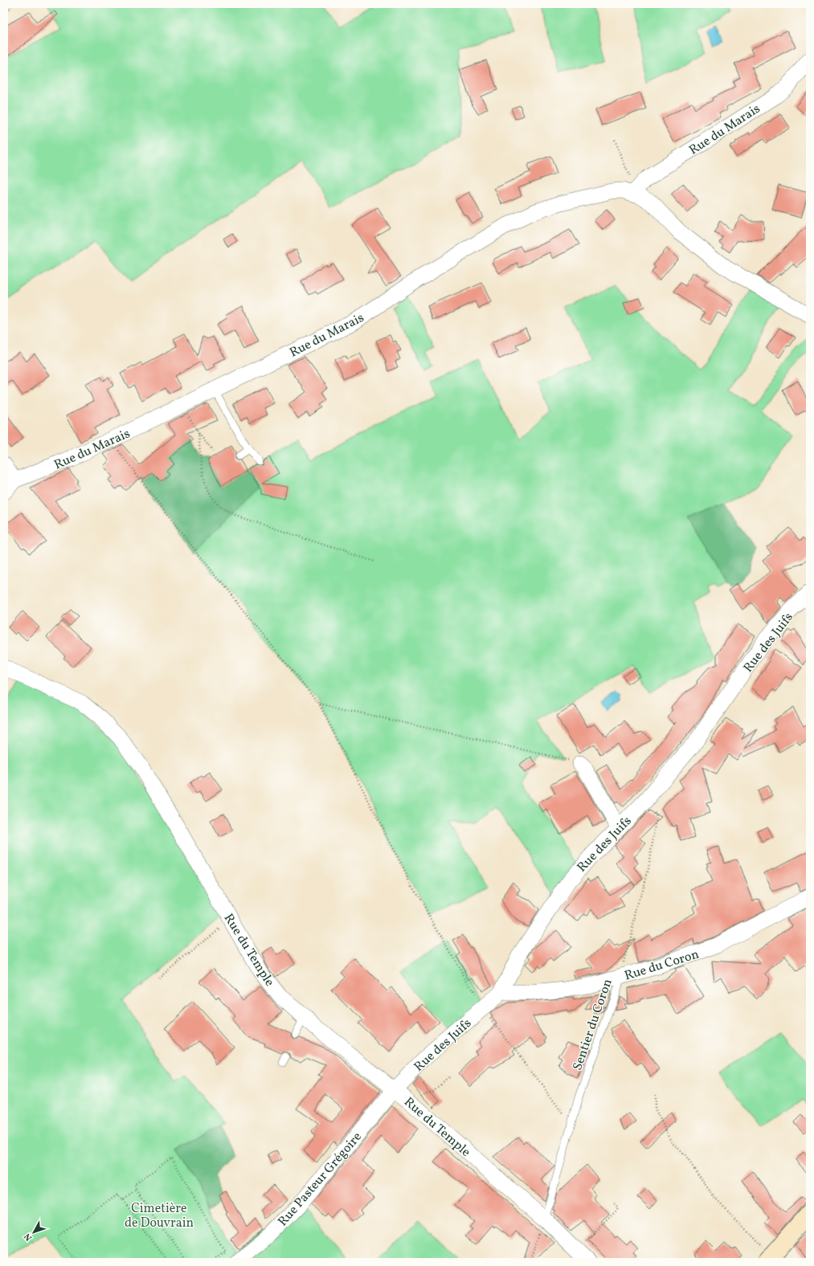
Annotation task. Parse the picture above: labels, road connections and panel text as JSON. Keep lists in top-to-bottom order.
{
  "streets": {
    "street": [
      "Rue du Marais",
      "Rue des Juifs",
      "Rue du Temple",
      "Rue du Coron",
      "Rue Pasteur Grégoire"
    ],
    "lane": ["Sentier du Coron"]
  },
  "crossings": [
    ["Rue des Juifs", "Rue du Temple"],
    ["Rue des Juifs", "Rue du Coron"],
    ["Rue des Juifs", "Sentier du Coron"],
    ["Rue des Juifs", "Rue Pasteur Grégoire"],
    ["Rue du Temple", "Sentier du Coron"],
    ["Rue du Temple", "Rue Pasteur Grégoire"],
    ["Rue du Coron", "Sentier du Coron"]
  ],
  "parks": ["Cimetière de Douvrain"],
  "north": "bottom left"
}
